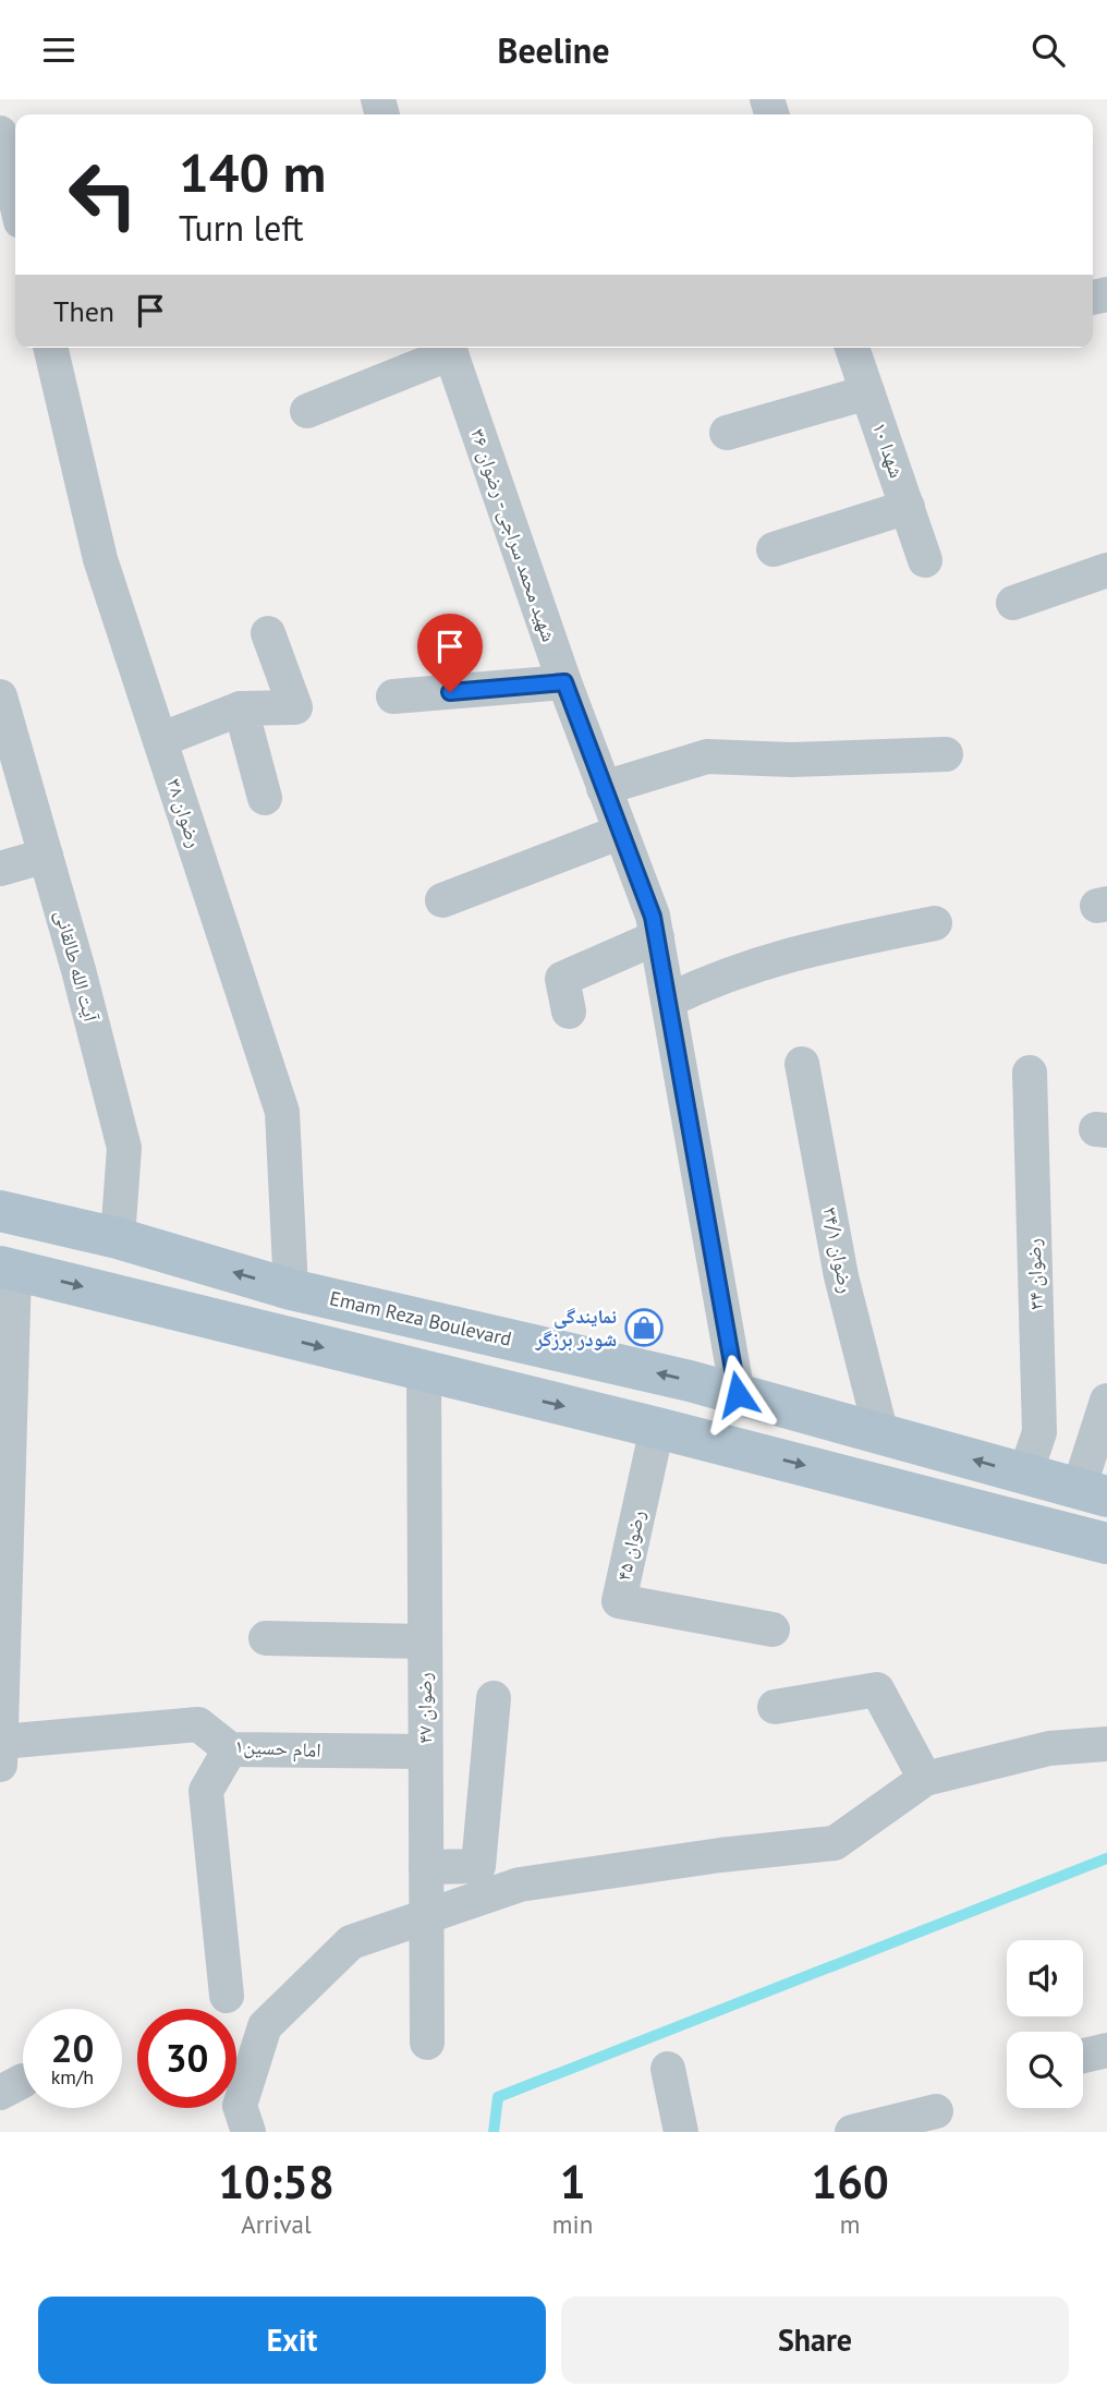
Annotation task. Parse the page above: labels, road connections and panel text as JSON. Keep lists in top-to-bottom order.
{
  "streets": {
    "main road": ["Emam Reza Boulevard"],
    "street": [
      "شهدا ۱۰",
      "شهید محمد سراجی - رضوان ۳۶",
      "رضوان ۳۸",
      "آیت الله طالقانی",
      "رضوان ۳۴/۱",
      "رضوان ۳۴",
      "رضوان ۴۵",
      "رضوان ۴۷",
      "امام حسین۱"
    ]
  },
  "crossings": [
    ["شهید محمد سراجی - رضوان ۳۶", "Emam Reza Boulevard"],
    ["رضوان ۳۸", "Emam Reza Boulevard"],
    ["آیت الله طالقانی", "Emam Reza Boulevard"],
    ["رضوان ۳۴/۱", "Emam Reza Boulevard"],
    ["رضوان ۳۴", "Emam Reza Boulevard"],
    ["رضوان ۴۷", "امام حسین۱"]
  ],
  "places": {
    "shop": ["نمایندگی شودر برزگر"]
  },
  "page": {
    "header": "Beeline",
    "turn": ["140 m", "Turn left"],
    "then": "Then",
    "speed": "20 km/h",
    "limit": "30",
    "eta": [
      "10:58",
      "Arrival",
      "1",
      "min",
      "160",
      "m"
    ],
    "buttons": ["Exit", "Share"]
  }
}
